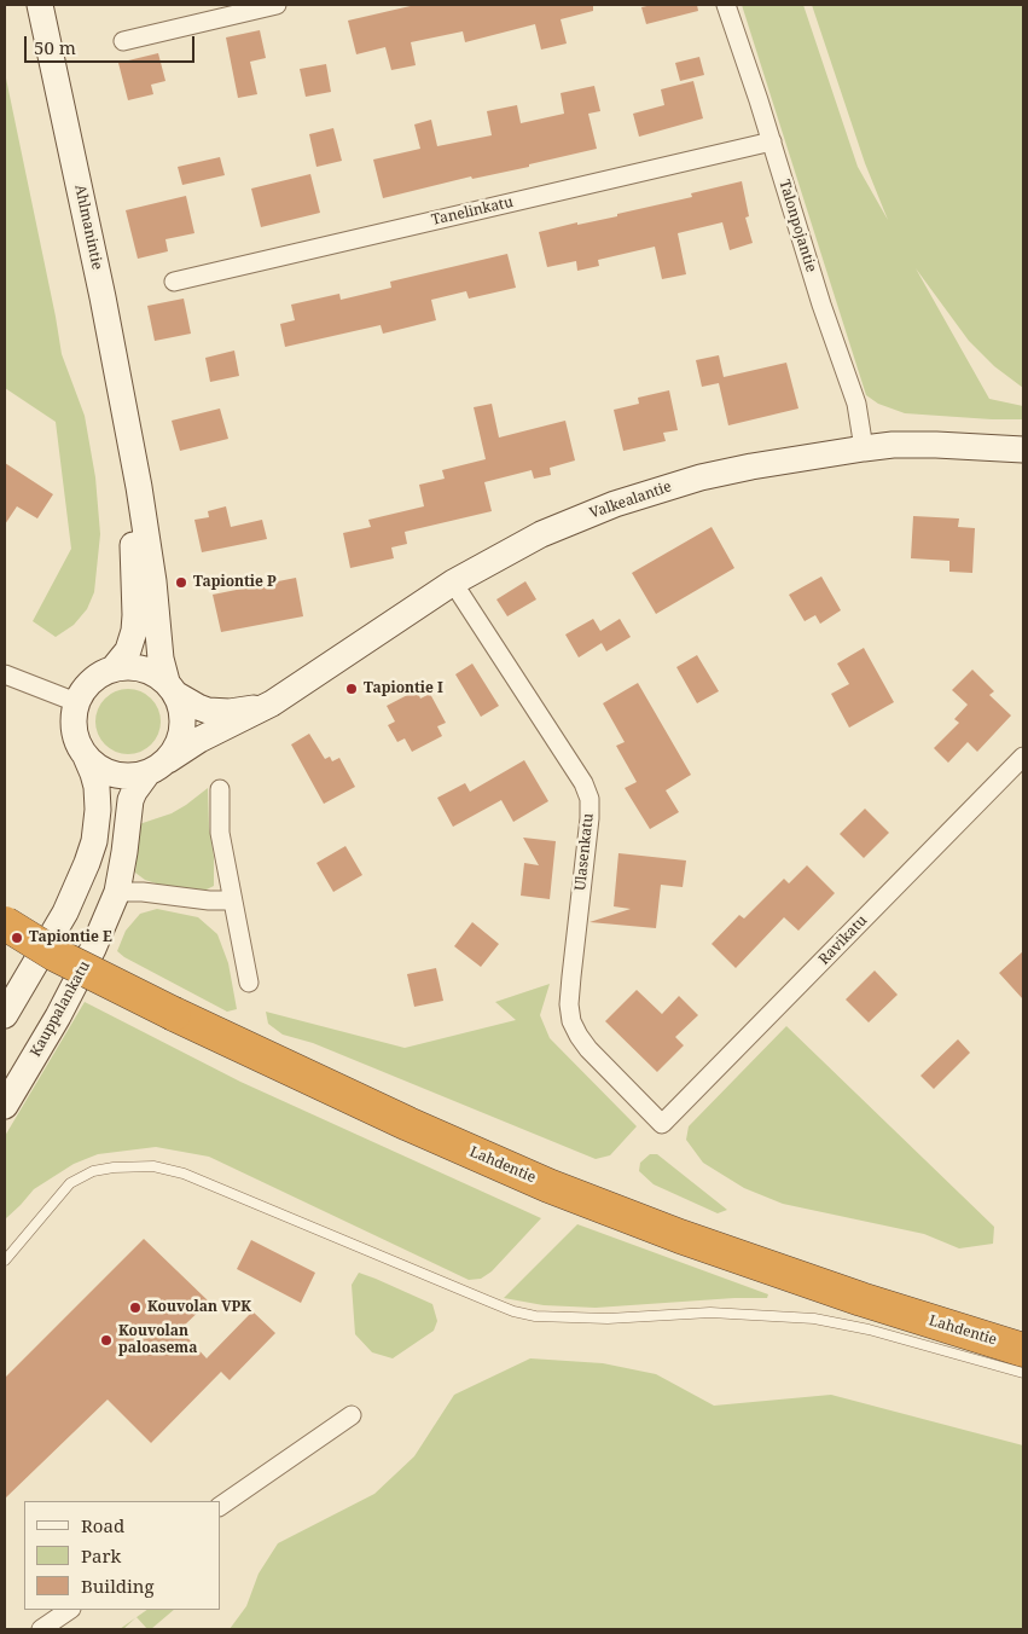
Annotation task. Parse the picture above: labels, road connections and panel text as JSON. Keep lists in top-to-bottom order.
{
  "streets": {
    "highway": ["Lahdentie"],
    "main road": ["Ahlmanintie", "Valkealantie", "Kauppalankatu"],
    "street": [
      "Tanelinkatu",
      "Talonpojantie",
      "Ulasenkatu",
      "Ravikatu"
    ]
  },
  "crossings": [
    ["Tanelinkatu", "Talonpojantie"],
    ["Talonpojantie", "Valkealantie"],
    ["Ahlmanintie", "Valkealantie"],
    ["Ahlmanintie", "Kauppalankatu"],
    ["Valkealantie", "Ulasenkatu"],
    ["Valkealantie", "Kauppalankatu"],
    ["Ulasenkatu", "Ravikatu"]
  ],
  "places": [
    "Tapiontie P",
    "Tapiontie I",
    "Tapiontie E",
    "Kouvolan VPK",
    "Kouvolan paloasema"
  ],
  "legend": ["Road", "Park", "Building"],
  "scale_bar": "50 m"
}
